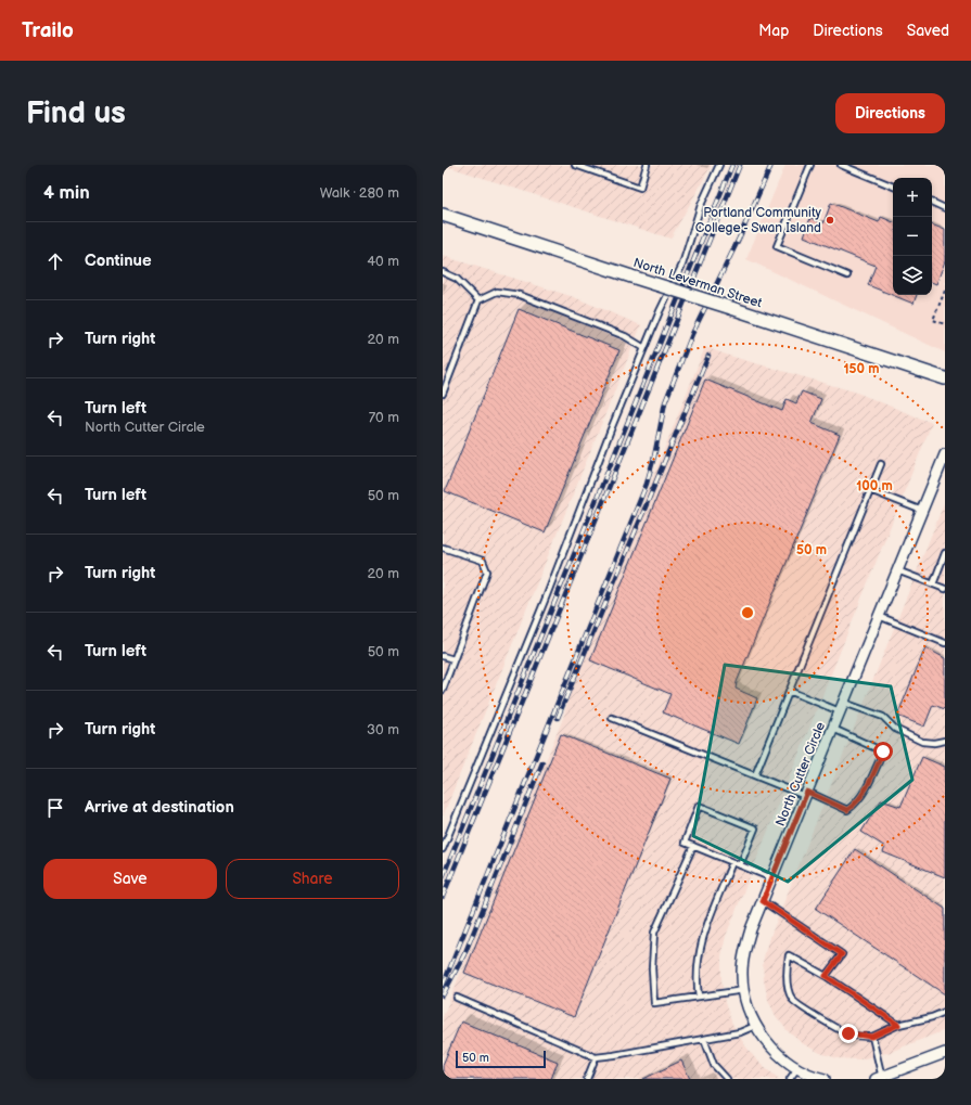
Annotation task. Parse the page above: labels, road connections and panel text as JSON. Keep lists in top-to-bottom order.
{
  "streets": {
    "street": ["North Leverman Street", "North Cutter Circle"]
  },
  "places": ["Portland Community College - Swan Island"],
  "scale_bar": "50 m",
  "page": {
    "header": "Trailo",
    "nav": ["Map", "Directions", "Saved"],
    "buttons": [
      "Directions",
      ["Save", "Share"]
    ],
    "title": "Find us",
    "heading": ["4 min", "Walk · 280 m"],
    "map_buttons": ["+", "−"],
    "list": [
      ["Continue", "40 m"],
      ["Turn right", "20 m"],
      ["Turn left", "North Cutter Circle", "70 m"],
      ["Turn left", "50 m"],
      ["Turn right", "20 m"],
      ["Turn left", "50 m"],
      ["Turn right", "30 m"],
      "Arrive at destination"
    ],
    "scale": "50 m"
  },
  "rings": ["150 m", "100 m", "50 m"]
}
